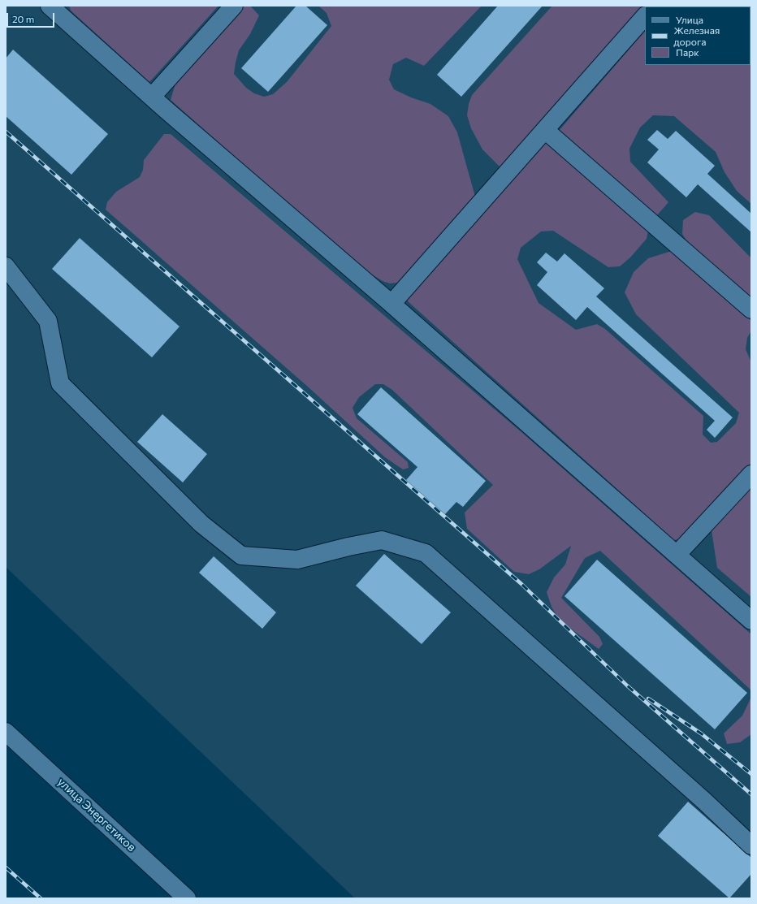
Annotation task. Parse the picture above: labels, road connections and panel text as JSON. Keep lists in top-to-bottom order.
{
  "streets": {
    "street": ["улица Энергетиков"]
  },
  "legend": ["Улица", "Железная дорога", "Парк"],
  "scale_bar": "20 m"
}
